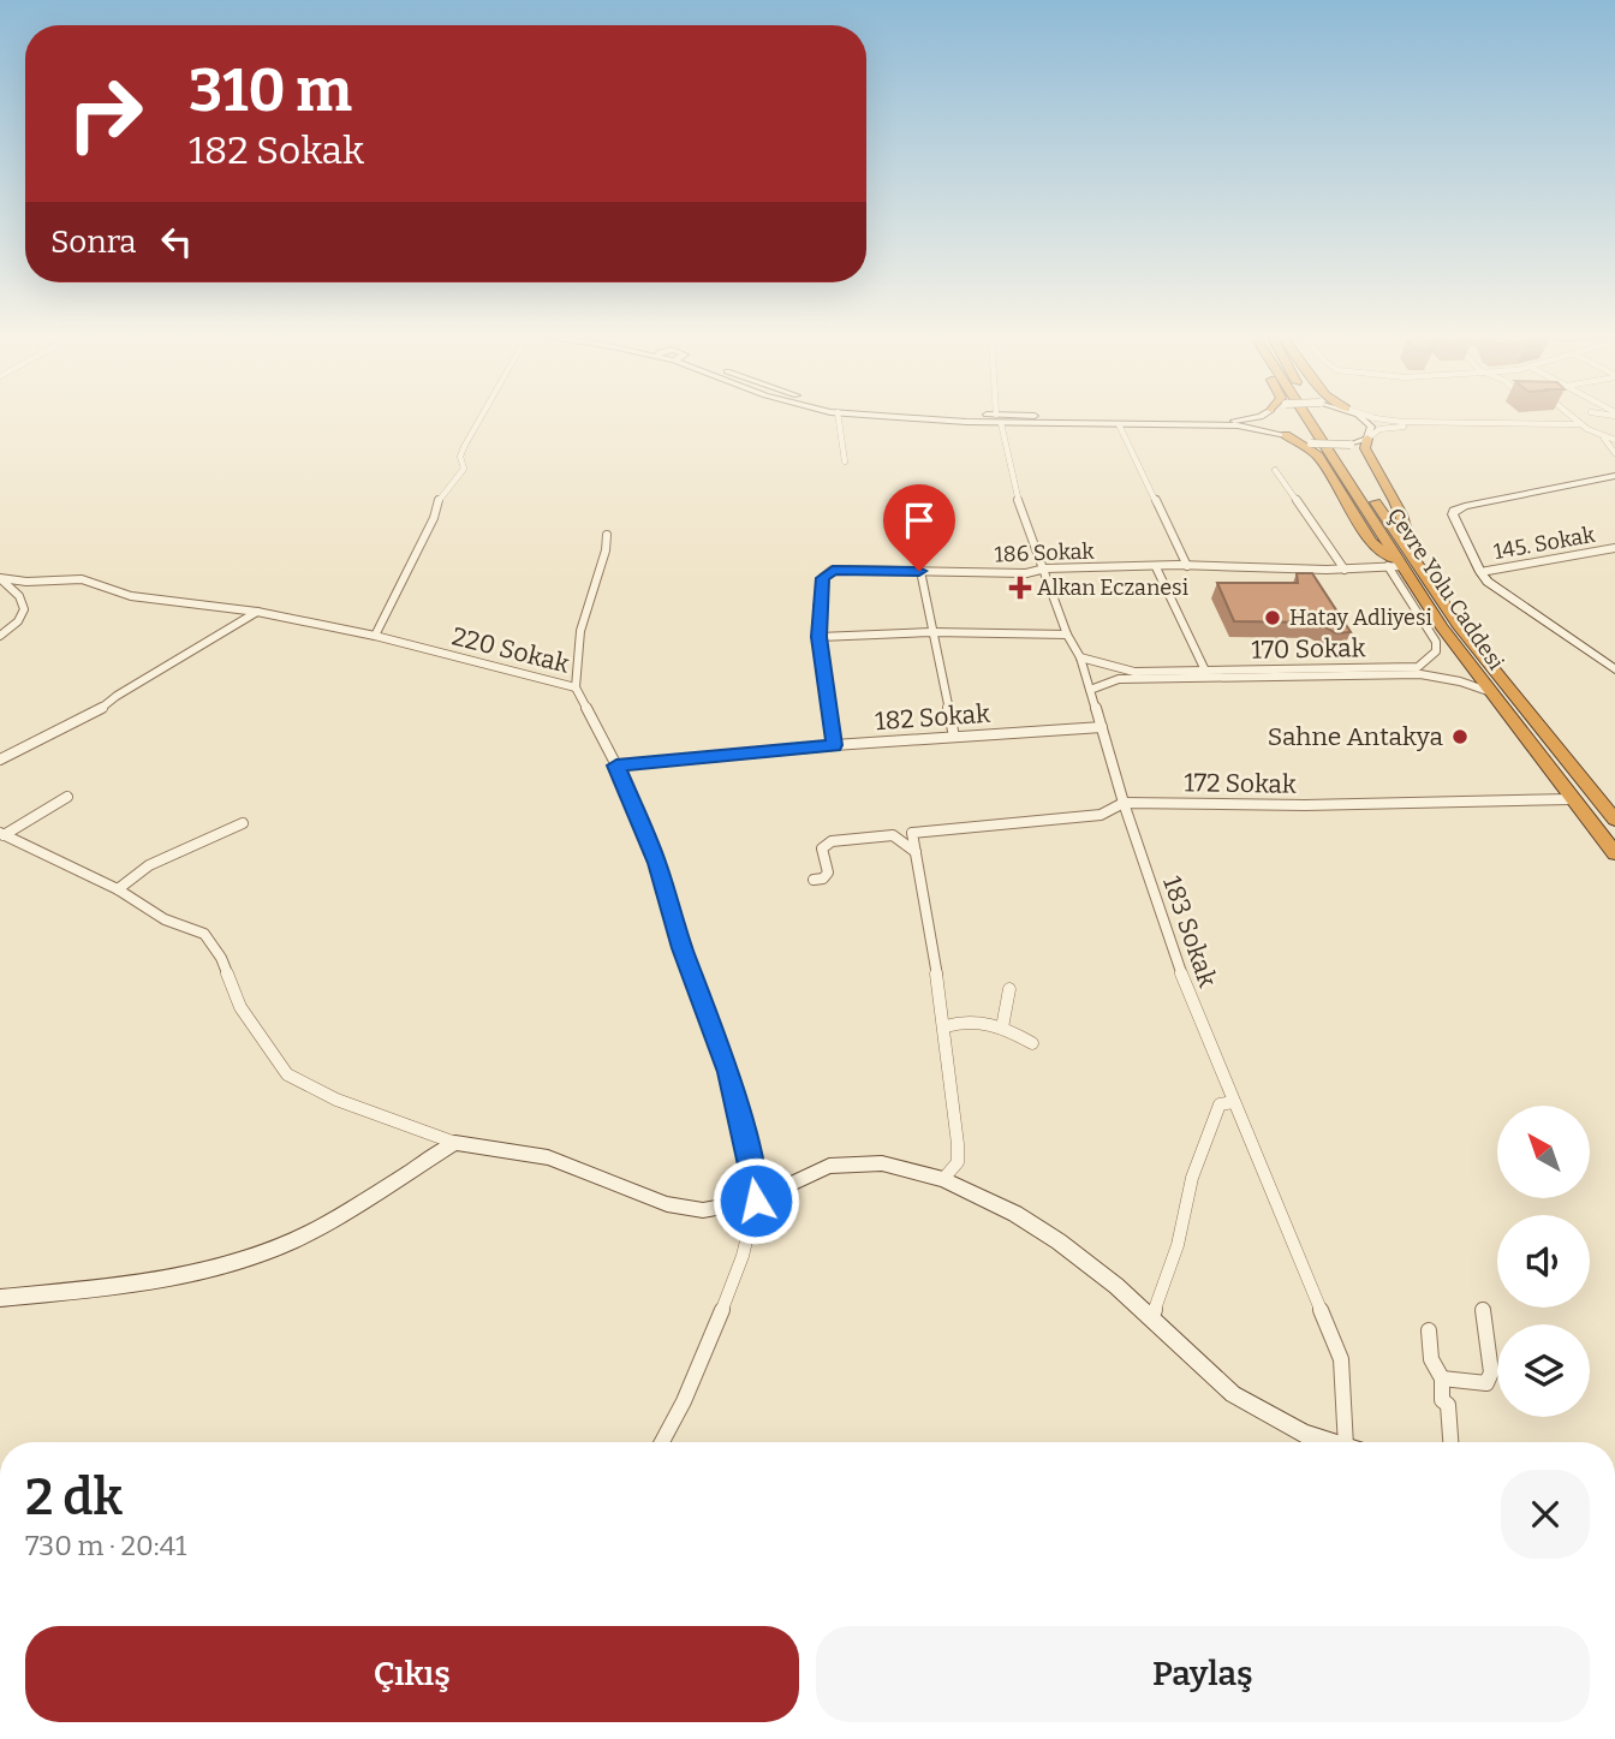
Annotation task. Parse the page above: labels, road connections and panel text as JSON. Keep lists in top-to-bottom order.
{
  "streets": {
    "highway": ["Çevre Yolu Caddesi"],
    "street": [
      "145. Sokak",
      "186 Sokak",
      "170 Sokak",
      "220 Sokak",
      "182 Sokak",
      "172 Sokak",
      "183 Sokak"
    ]
  },
  "crossings": [
    ["186 Sokak", "Çevre Yolu Caddesi"],
    ["186 Sokak", "170 Sokak"],
    ["186 Sokak", "182 Sokak"],
    ["186 Sokak", "183 Sokak"],
    ["Çevre Yolu Caddesi", "170 Sokak"],
    ["Çevre Yolu Caddesi", "172 Sokak"],
    ["170 Sokak", "183 Sokak"],
    ["220 Sokak", "182 Sokak"],
    ["182 Sokak", "183 Sokak"],
    ["172 Sokak", "183 Sokak"]
  ],
  "places": {
    "health": ["Alkan Eczanesi"],
    "other": ["Hatay Adliyesi", "Sahne Antakya"]
  },
  "north": "top left",
  "page": {
    "turn": ["310 m", "182 Sokak"],
    "then": "Sonra",
    "heading": ["2 dk", "730 m · 20:41"],
    "buttons": ["Çıkış", "Paylaş"]
  }
}
